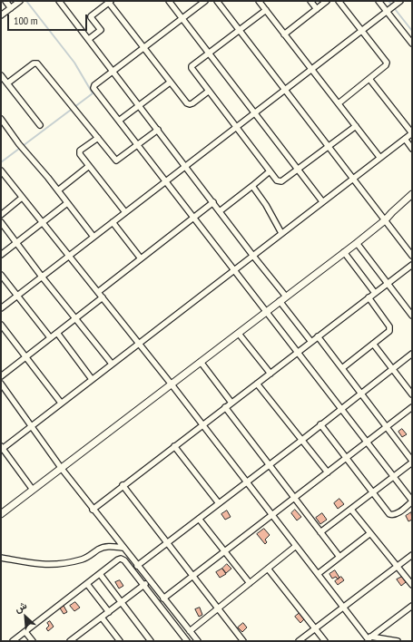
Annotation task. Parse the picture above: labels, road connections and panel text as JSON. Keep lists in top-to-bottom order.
{
  "scale_bar": "100 m",
  "north": "top left"
}
